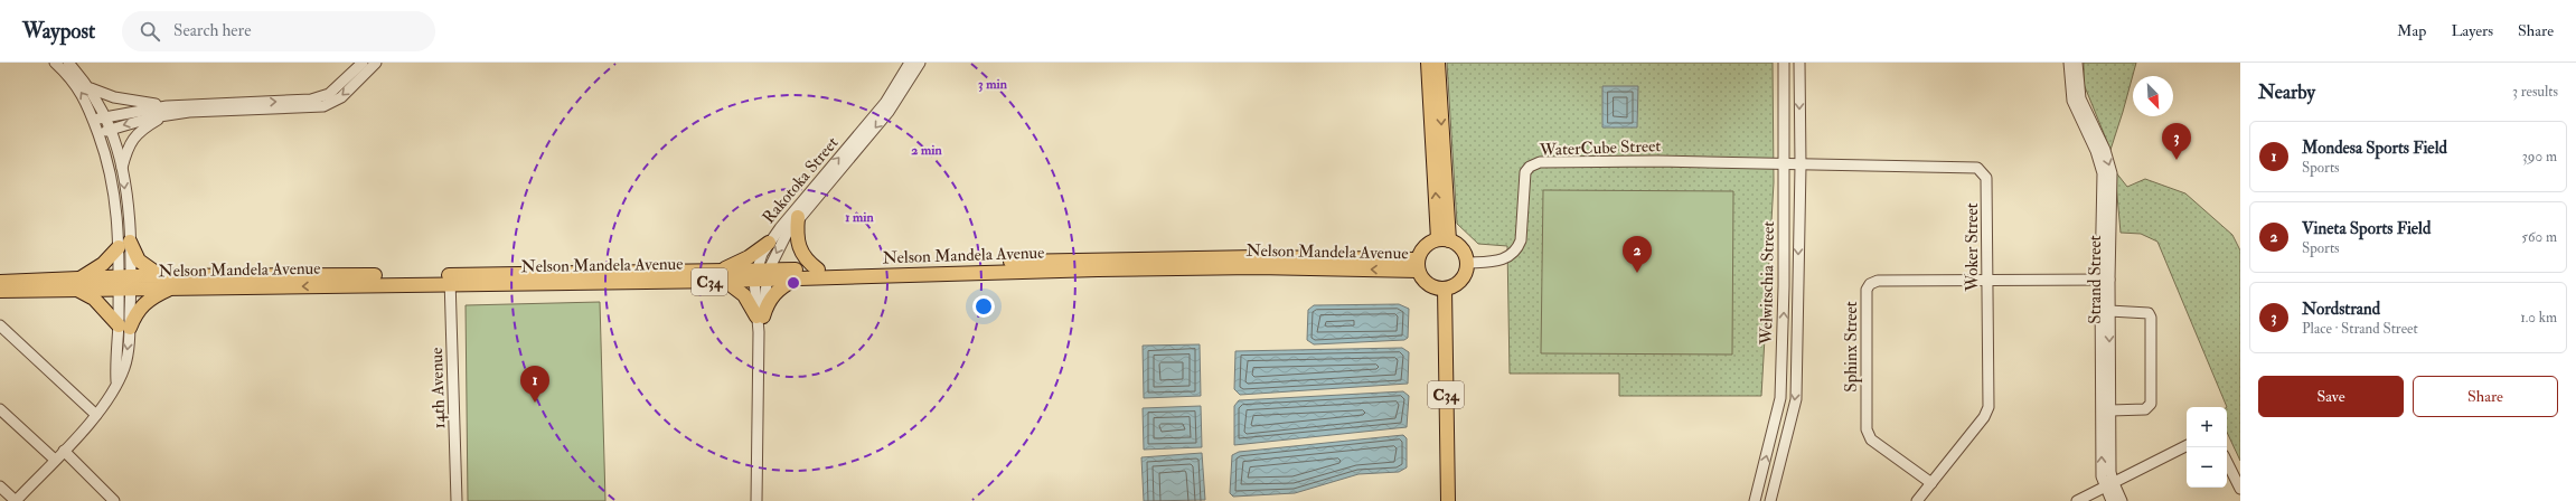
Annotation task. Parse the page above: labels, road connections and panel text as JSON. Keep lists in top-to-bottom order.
{
  "streets": {
    "main road": ["Nelson Mandela Avenue", "C34"],
    "street": [
      "WaterCube Street",
      "Rakotoka Street",
      "Woker Street",
      "Strand Street",
      "Welwitschia Street",
      "Sphinx Street",
      "14th Avenue"
    ]
  },
  "crossings": [
    ["WaterCube Street", "Woker Street"],
    ["WaterCube Street", "Nelson Mandela Avenue"],
    ["WaterCube Street", "C34"],
    ["WaterCube Street", "Welwitschia Street"],
    ["Rakotoka Street", "Nelson Mandela Avenue"],
    ["Woker Street", "Welwitschia Street"],
    ["Woker Street", "Sphinx Street"],
    ["Nelson Mandela Avenue", "C34"],
    ["Nelson Mandela Avenue", "14th Avenue"],
    ["Strand Street", "Sphinx Street"]
  ],
  "north": "bottom right",
  "page": {
    "header": "Waypost",
    "search": "Search here",
    "nav": ["Map", "Layers", "Share"],
    "heading": ["Nearby", "3 results"],
    "list": [
      {
        "mark": "1",
        "name": "Mondesa Sports Field",
        "note": "Sports",
        "value": "390 m"
      },
      {
        "mark": "2",
        "name": "Vineta Sports Field",
        "note": "Sports",
        "value": "560 m"
      },
      {
        "mark": "3",
        "name": "Nordstrand",
        "note": "Place · Strand Street",
        "value": "1.0 km"
      }
    ],
    "pins": ["3", "2", "1"],
    "buttons": ["Save", "Share"],
    "map_buttons": ["+", "−"]
  },
  "rings": ["3 min", "2 min", "1 min"]
}
